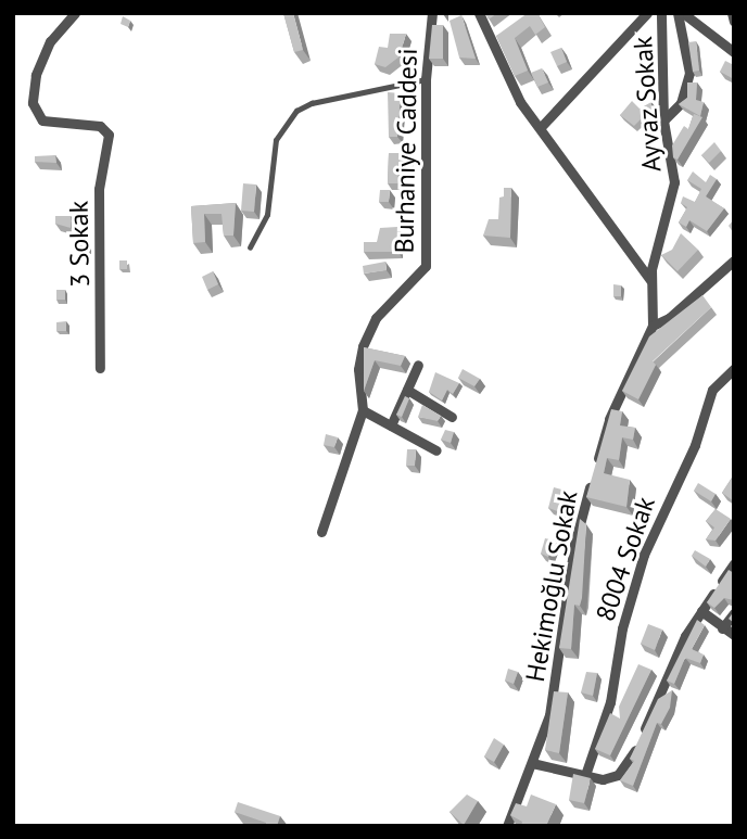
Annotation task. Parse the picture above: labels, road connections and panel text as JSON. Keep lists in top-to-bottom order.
{
  "streets": {
    "street": [
      "Ayvaz Sokak",
      "Burhaniye Caddesi",
      "3 Sokak",
      "8004 Sokak",
      "Hekimoğlu Sokak"
    ]
  },
  "crossings": [
    ["Ayvaz Sokak", "Hekimoğlu Sokak"]
  ]
}
